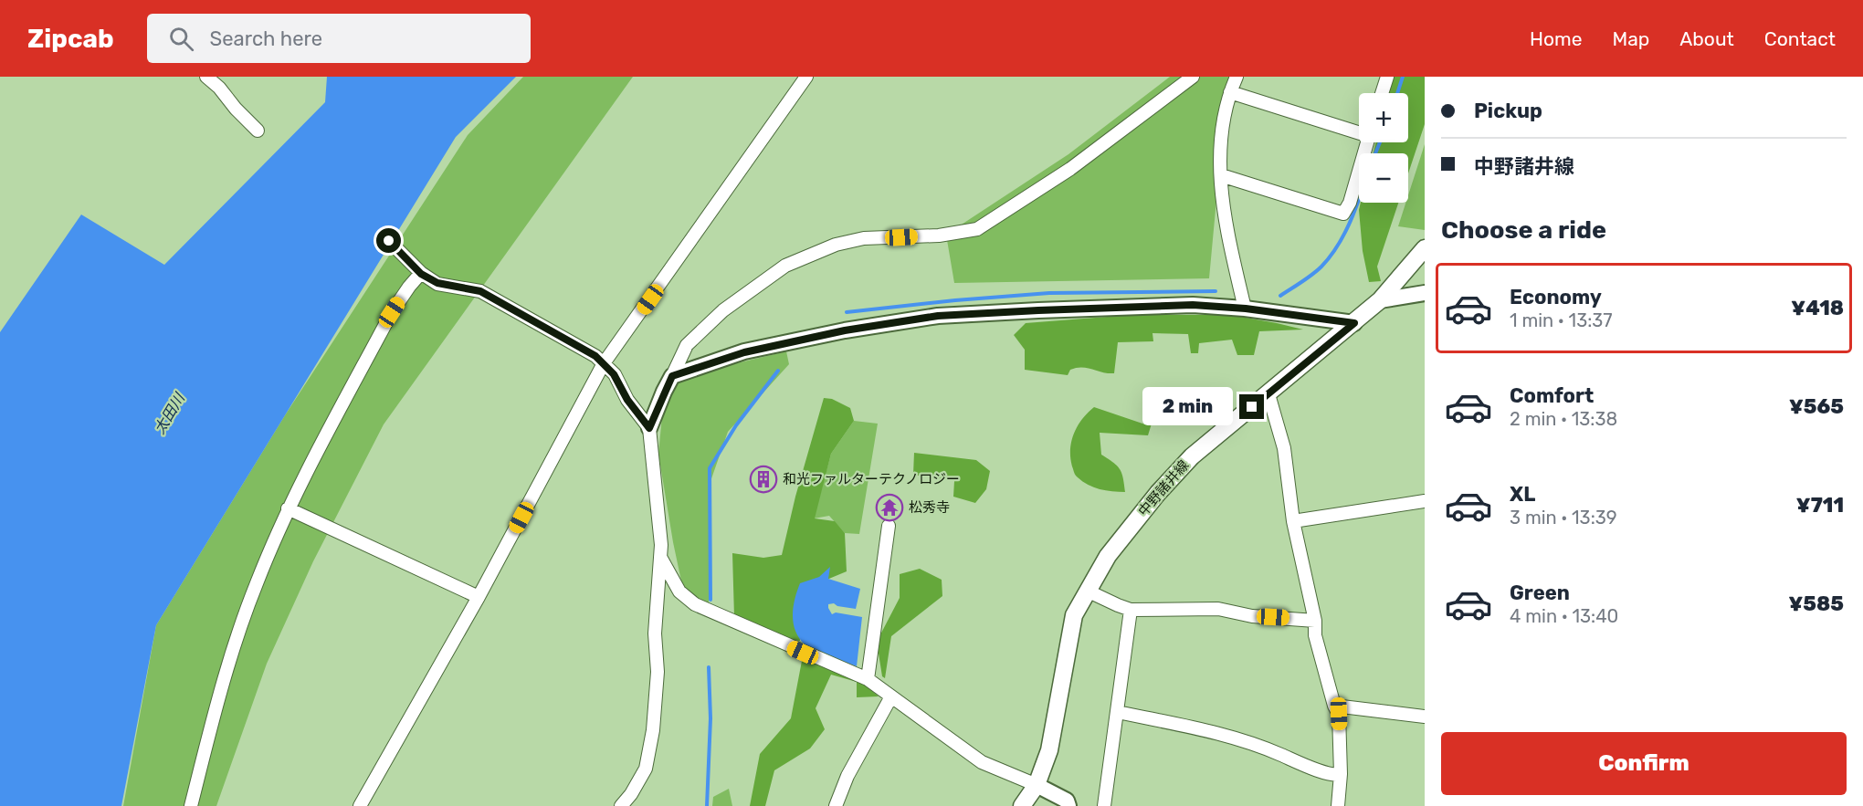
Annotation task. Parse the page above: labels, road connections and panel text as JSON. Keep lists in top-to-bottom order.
{
  "streets": {
    "main road": ["中野諸井線"]
  },
  "water": ["太田川"],
  "places": {
    "building": ["和光ファルターテクノロジー"],
    "temple": ["松秀寺"]
  },
  "page": {
    "header": "Zipcab",
    "search": "Search here",
    "nav": [
      "Home",
      "Map",
      "About",
      "Contact"
    ],
    "banner": ["Pickup", "中野諸井線"],
    "map_buttons": ["+", "−"],
    "heading": "Choose a ride",
    "list": [
      {
        "name": "Economy",
        "note": "1 min · 13:37",
        "value": "¥418"
      },
      {
        "name": "Comfort",
        "note": "2 min · 13:38",
        "value": "¥565"
      },
      {
        "name": "XL",
        "note": "3 min · 13:39",
        "value": "¥711"
      },
      {
        "name": "Green",
        "note": "4 min · 13:40",
        "value": "¥585"
      }
    ],
    "bubble": "2 min",
    "buttons": "Confirm"
  }
}
